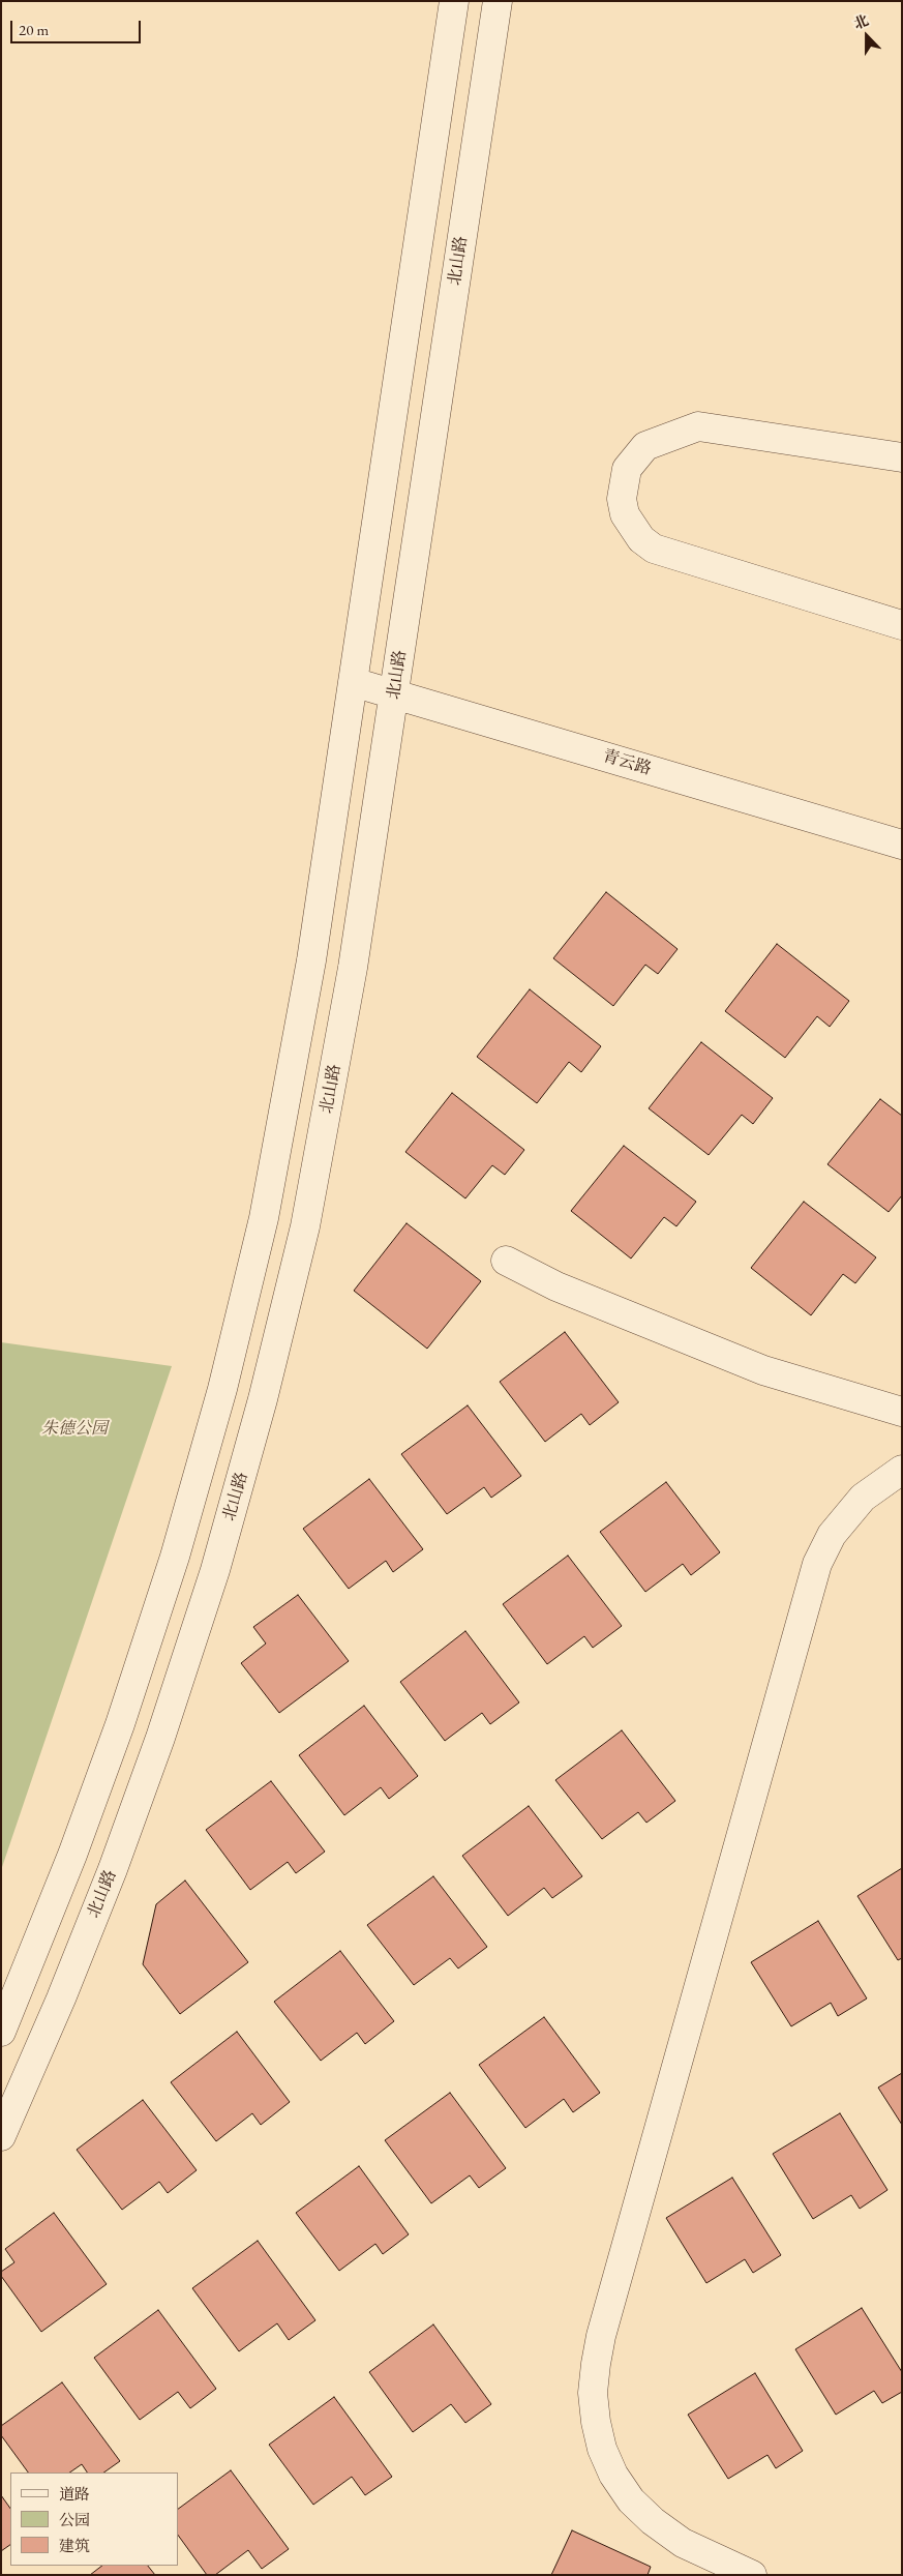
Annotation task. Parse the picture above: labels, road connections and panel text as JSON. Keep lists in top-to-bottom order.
{
  "streets": {
    "street": ["北山路", "青云路"]
  },
  "crossings": [
    ["北山路", "青云路"]
  ],
  "parks": ["朱德公园"],
  "legend": ["道路", "公园", "建筑"],
  "scale_bar": "20 m",
  "north": "top"
}
